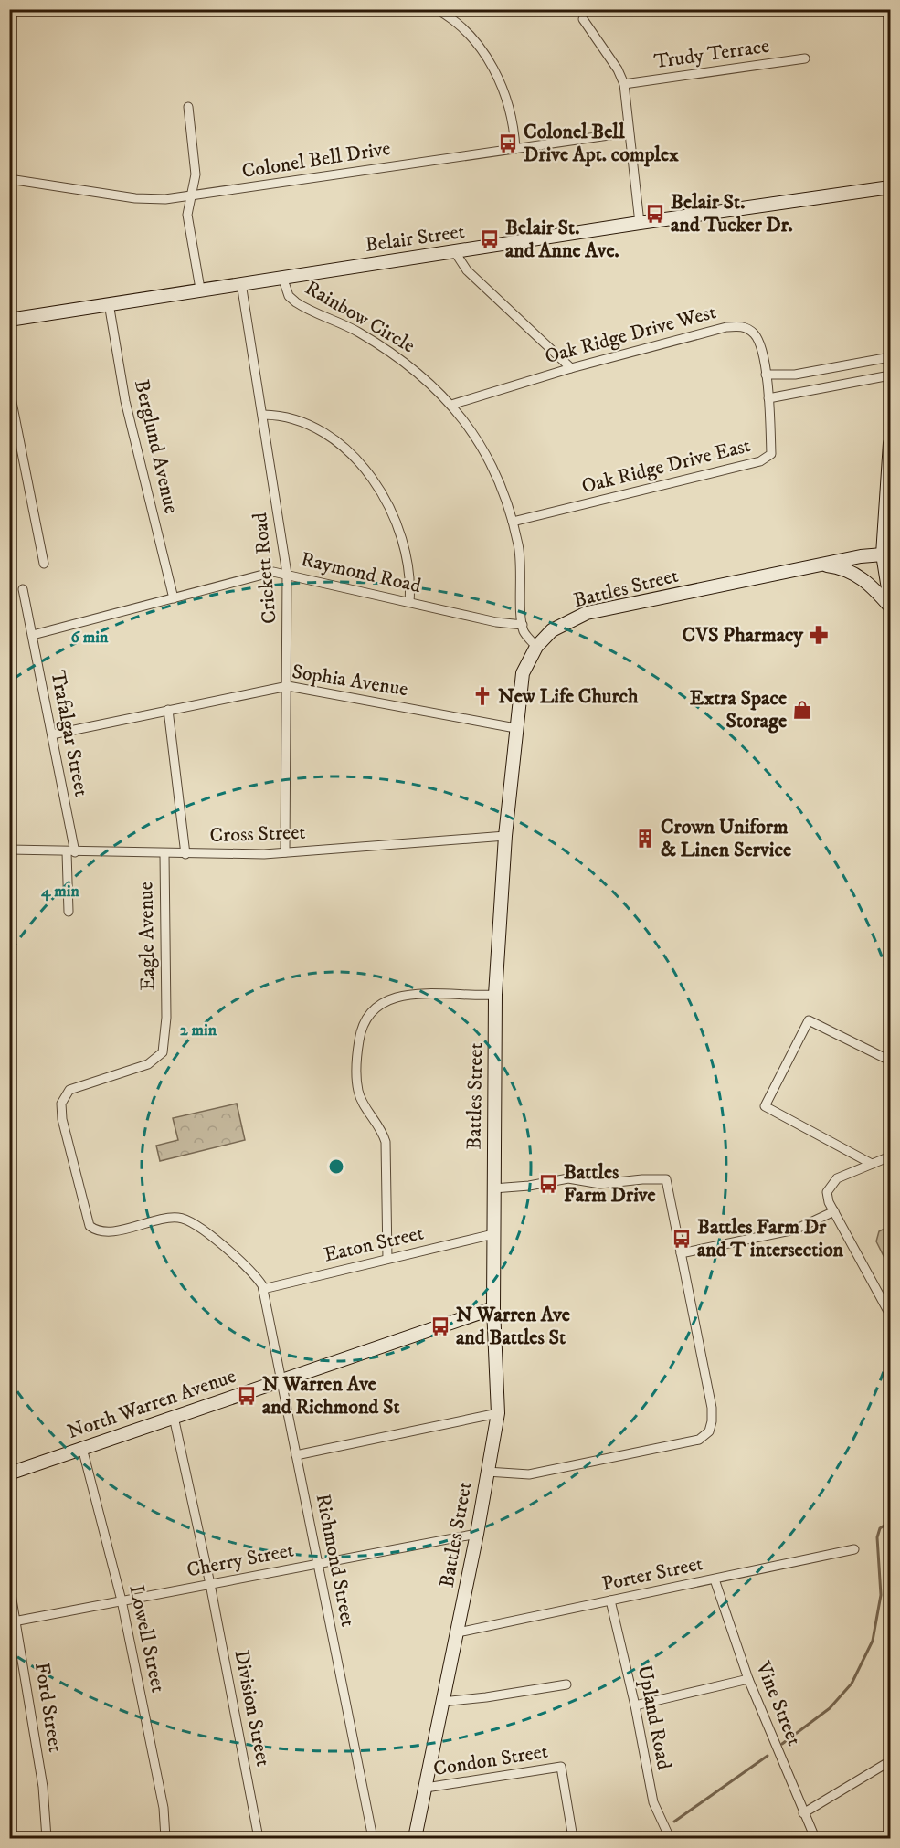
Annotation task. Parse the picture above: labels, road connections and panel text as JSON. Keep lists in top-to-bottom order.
{
  "streets": {
    "street": [
      "Trudy Terrace",
      "Colonel Bell Drive",
      "Belair Street",
      "Rainbow Circle",
      "Oak Ridge Drive West",
      "Berglund Avenue",
      "Oak Ridge Drive East",
      "Crickett Road",
      "Raymond Road",
      "Battles Street",
      "Sophia Avenue",
      "Trafalgar Street",
      "Cross Street",
      "Eagle Avenue",
      "Eaton Street",
      "North Warren Avenue",
      "Cherry Street",
      "Richmond Street",
      "Porter Street",
      "Lowell Street",
      "Vine Street",
      "Ford Street",
      "Division Street",
      "Upland Road",
      "Condon Street"
    ]
  },
  "crossings": [
    ["Belair Street", "Rainbow Circle"],
    ["Belair Street", "Berglund Avenue"],
    ["Belair Street", "Crickett Road"],
    ["Rainbow Circle", "Oak Ridge Drive West"],
    ["Rainbow Circle", "Oak Ridge Drive East"],
    ["Rainbow Circle", "Raymond Road"],
    ["Oak Ridge Drive West", "Oak Ridge Drive East"],
    ["Berglund Avenue", "Raymond Road"],
    ["Crickett Road", "Raymond Road"],
    ["Crickett Road", "Sophia Avenue"],
    ["Crickett Road", "Cross Street"],
    ["Raymond Road", "Trafalgar Street"],
    ["Battles Street", "Sophia Avenue"],
    ["Battles Street", "Cross Street"],
    ["Battles Street", "Eaton Street"],
    ["Battles Street", "North Warren Avenue"],
    ["Battles Street", "Cherry Street"],
    ["Battles Street", "Porter Street"],
    ["Battles Street", "Condon Street"],
    ["Sophia Avenue", "Trafalgar Street"],
    ["Trafalgar Street", "Cross Street"],
    ["Cross Street", "Eagle Avenue"],
    ["Eagle Avenue", "Eaton Street"],
    ["Eagle Avenue", "Richmond Street"],
    ["Eaton Street", "Richmond Street"],
    ["North Warren Avenue", "Richmond Street"],
    ["North Warren Avenue", "Lowell Street"],
    ["North Warren Avenue", "Division Street"],
    ["Cherry Street", "Richmond Street"],
    ["Cherry Street", "Lowell Street"],
    ["Cherry Street", "Ford Street"],
    ["Cherry Street", "Division Street"],
    ["Porter Street", "Vine Street"],
    ["Porter Street", "Upland Road"]
  ],
  "places": {
    "bus stop": [
      "Colonel Bell Drive Apt. complex",
      "Belair St. and Tucker Dr.",
      "Belair St. and Anne Ave.",
      "Battles Farm Drive",
      "Battles Farm Dr and T intersection",
      "N Warren Ave and Battles St",
      "N Warren Ave and Richmond St"
    ],
    "pharmacy": ["CVS Pharmacy"],
    "church": ["New Life Church"],
    "shop": ["Extra Space Storage"],
    "building": ["Crown Uniform & Linen Service"]
  },
  "rings": ["6 min", "4 min", "2 min"]
}
